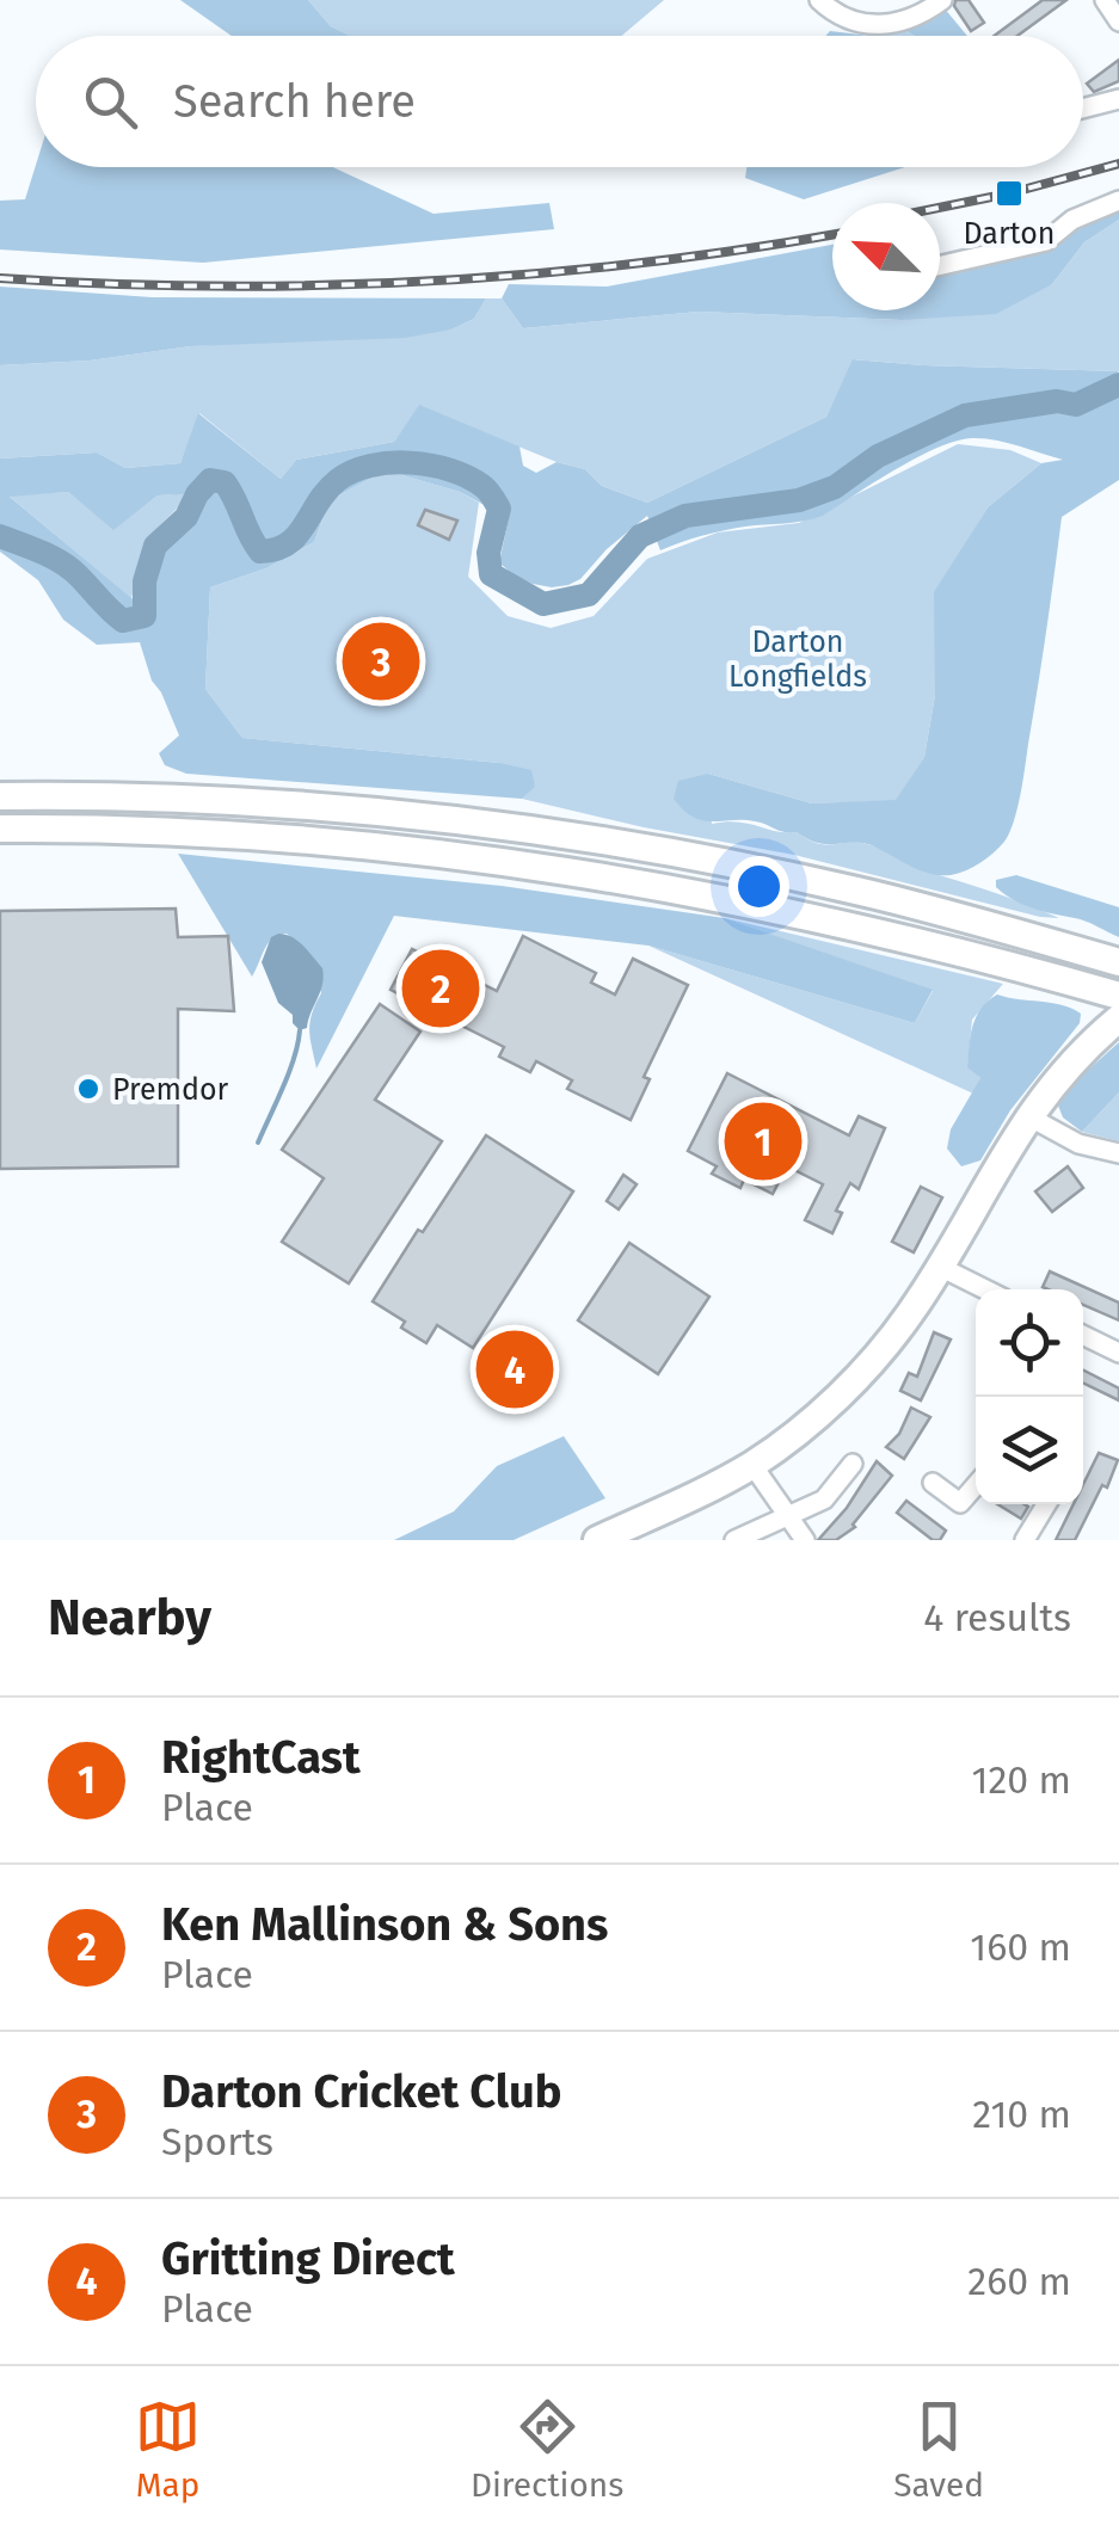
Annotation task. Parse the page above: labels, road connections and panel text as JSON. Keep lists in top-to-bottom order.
{
  "parks": ["Darton Longfields"],
  "places": {
    "transit": ["Darton"],
    "other": ["Premdor"]
  },
  "north": "top left",
  "page": {
    "search": "Search here",
    "pins": [
      "3",
      "2",
      "1",
      "4"
    ],
    "heading": ["Nearby", "4 results"],
    "list": [
      {
        "mark": "1",
        "name": "RightCast",
        "note": "Place",
        "value": "120 m"
      },
      {
        "mark": "2",
        "name": "Ken Mallinson & Sons",
        "note": "Place",
        "value": "160 m"
      },
      {
        "mark": "3",
        "name": "Darton Cricket Club",
        "note": "Sports",
        "value": "210 m"
      },
      {
        "mark": "4",
        "name": "Gritting Direct",
        "note": "Place",
        "value": "260 m"
      }
    ],
    "nav": ["Map", "Directions", "Saved"]
  }
}
